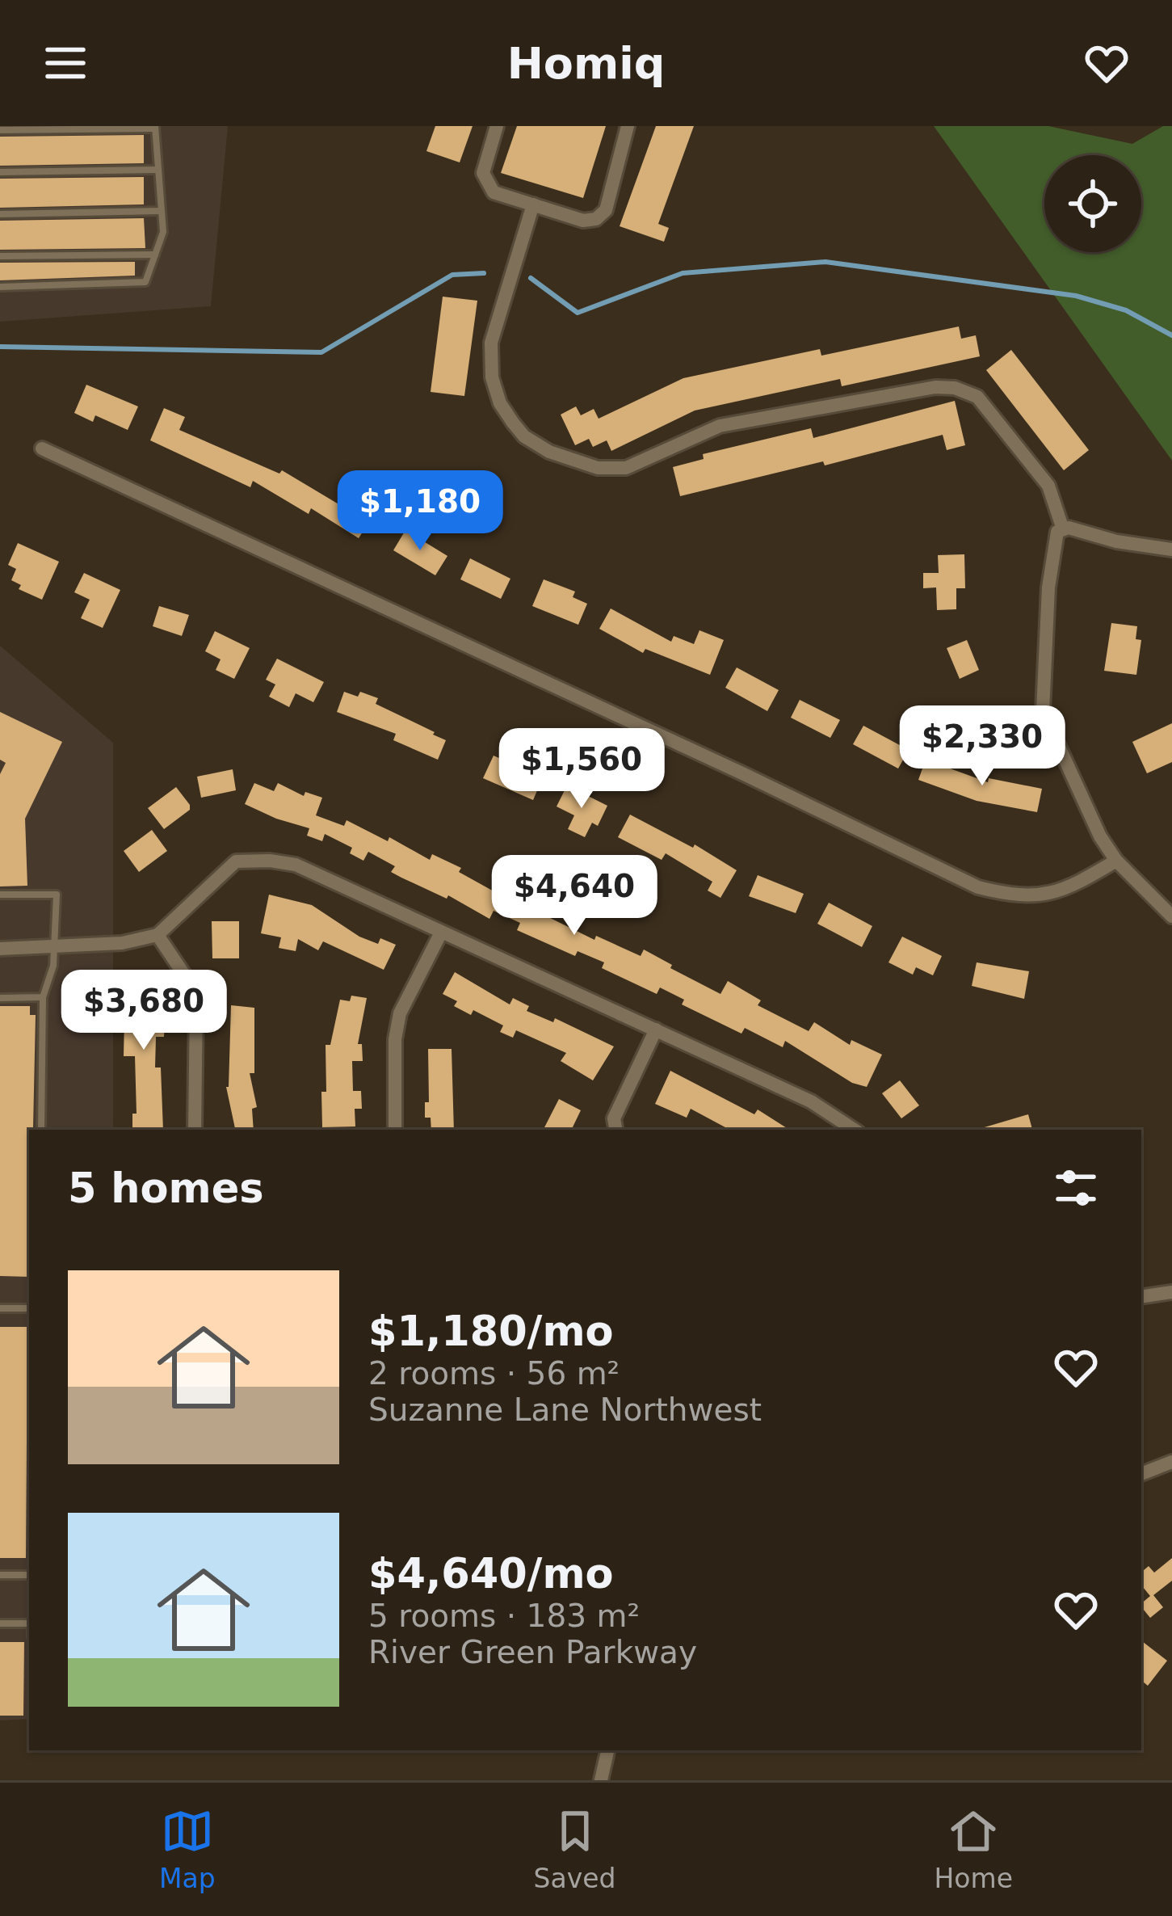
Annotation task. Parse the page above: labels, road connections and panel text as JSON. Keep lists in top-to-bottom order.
{
  "page": {
    "header": "Homiq",
    "price": [
      "$1,180",
      "$2,330",
      "$1,560",
      "$4,640",
      "$3,680"
    ],
    "heading": "5 homes",
    "list": [
      {
        "name": "$1,180/mo",
        "note": "2 rooms · 56 m² · Suzanne Lane Northwest"
      },
      {
        "name": "$4,640/mo",
        "note": "5 rooms · 183 m² · River Green Parkway"
      }
    ],
    "tabs": ["Map", "Saved", "Home"]
  }
}
